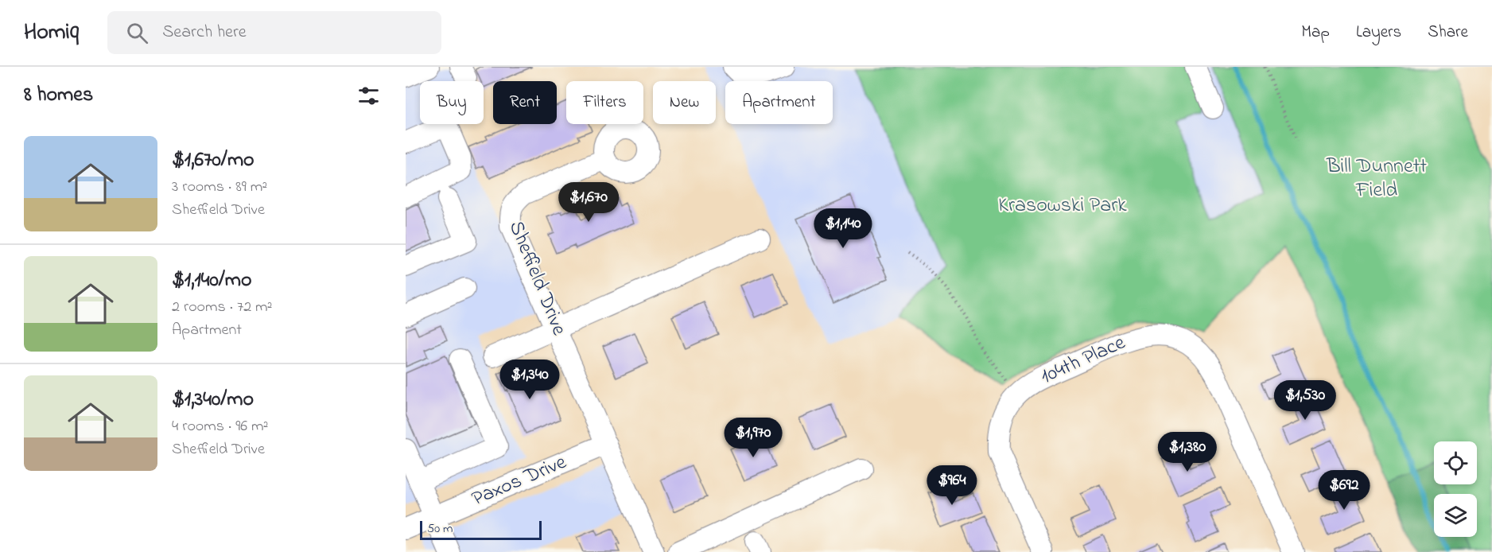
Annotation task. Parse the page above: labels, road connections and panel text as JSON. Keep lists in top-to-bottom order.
{
  "streets": {
    "street": ["Sheffield Drive", "104th Place", "Paxos Drive"]
  },
  "crossings": [
    ["Sheffield Drive", "Paxos Drive"]
  ],
  "parks": ["Bill Dunnett Field", "Krasowski Park"],
  "scale_bar": "50 m",
  "page": {
    "header": "Homiq",
    "search": "Search here",
    "nav": ["Map", "Layers", "Share"],
    "heading": "8 homes",
    "chip": [
      "Buy",
      "Rent",
      "Filters",
      "New",
      "Apartment"
    ],
    "list": [
      {
        "name": "$1,670/mo",
        "note": "3 rooms · 89 m² · Sheffield Drive"
      },
      {
        "name": "$1,140/mo",
        "note": "2 rooms · 72 m² · Apartment"
      },
      {
        "name": "$1,340/mo",
        "note": "4 rooms · 96 m² · Sheffield Drive"
      }
    ],
    "price": [
      "$1,670",
      "$1,140",
      "$1,340",
      "$1,530",
      "$1,970",
      "$1,380",
      "$964",
      "$692"
    ],
    "scale": "50 m"
  }
}
